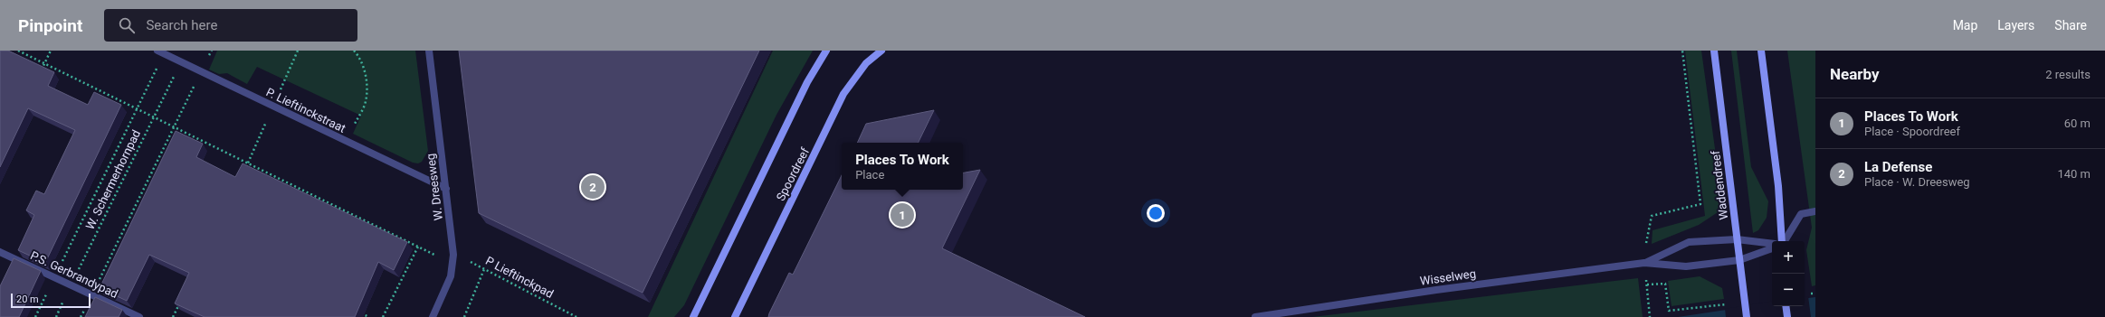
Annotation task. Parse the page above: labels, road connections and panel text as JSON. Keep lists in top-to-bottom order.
{
  "streets": {
    "main road": ["Spoordreef", "Waddendreef"],
    "street": [
      "P. Lieftinckstraat",
      "W. Dreesweg",
      "P.S. Gerbrandypad",
      "Wisselweg"
    ],
    "path": ["W. Schermerhornpad", "P Lieftinckpad"]
  },
  "crossings": [
    ["P. Lieftinckstraat", "W. Schermerhornpad"],
    ["P. Lieftinckstraat", "W. Dreesweg"],
    ["W. Schermerhornpad", "P.S. Gerbrandypad"],
    ["Waddendreef", "Wisselweg"],
    ["W. Dreesweg", "P Lieftinckpad"]
  ],
  "scale_bar": "20 m",
  "page": {
    "header": "Pinpoint",
    "search": "Search here",
    "nav": ["Map", "Layers", "Share"],
    "heading": ["Nearby", "2 results"],
    "list": [
      {
        "mark": "1",
        "name": "Places To Work",
        "note": "Place · Spoordreef",
        "value": "60 m"
      },
      {
        "mark": "2",
        "name": "La Defense",
        "note": "Place · W. Dreesweg",
        "value": "140 m"
      }
    ],
    "popup": ["Places To Work", "Place"],
    "pins": ["2", "1"],
    "map_buttons": ["+", "−"],
    "scale": "20 m"
  }
}
